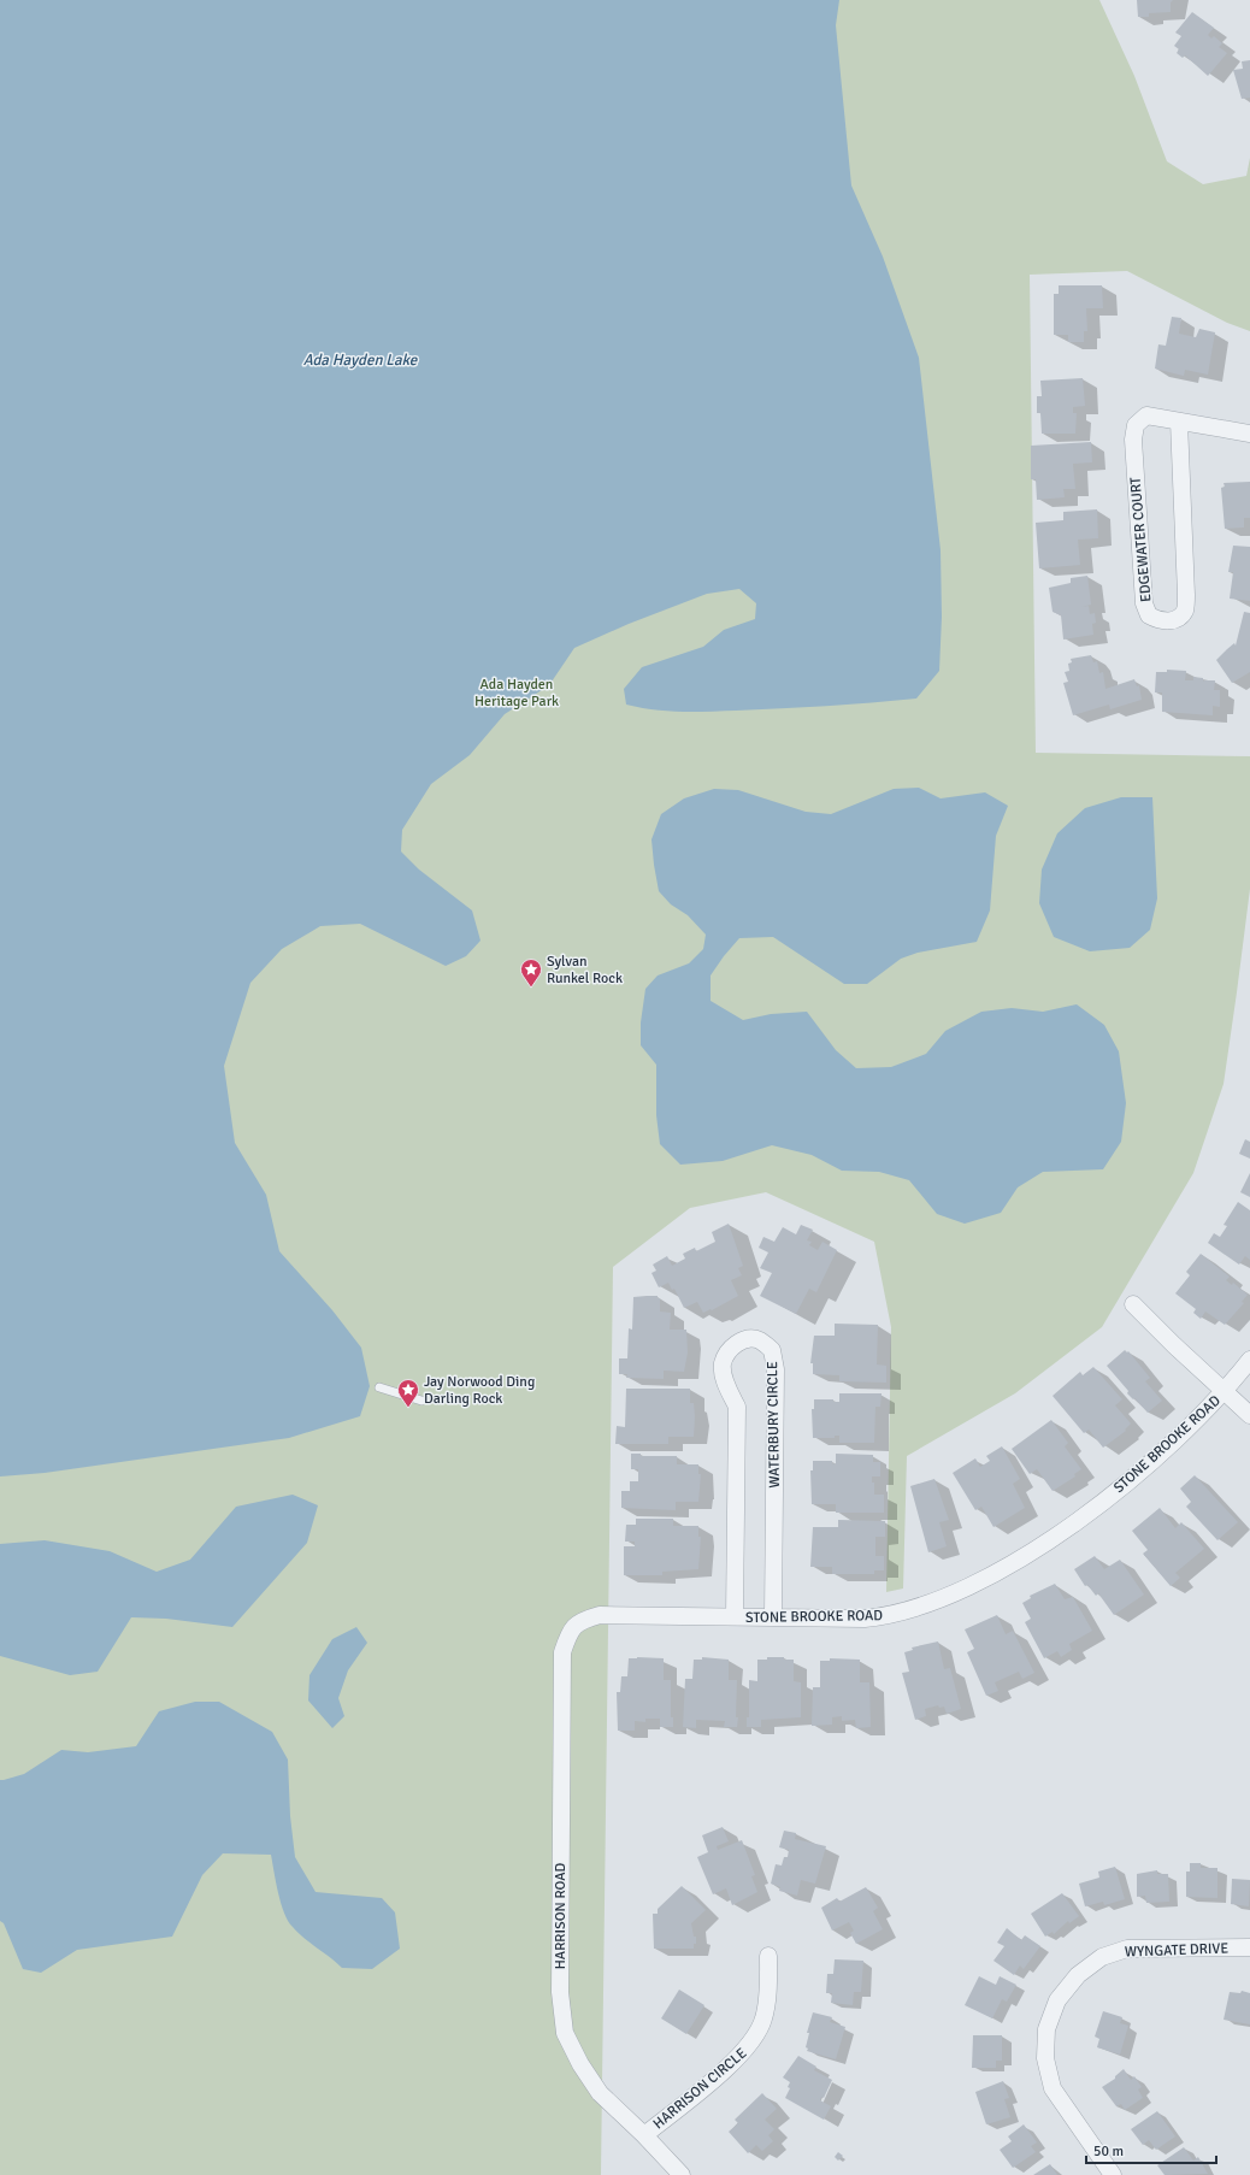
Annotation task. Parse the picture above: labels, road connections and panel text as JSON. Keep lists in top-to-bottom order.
{
  "streets": {
    "street": [
      "EDGEWATER COURT",
      "WATERBURY CIRCLE",
      "STONE BROOKE ROAD",
      "HARRISON ROAD",
      "WYNGATE DRIVE",
      "HARRISON CIRCLE"
    ]
  },
  "crossings": [
    ["WATERBURY CIRCLE", "STONE BROOKE ROAD"],
    ["STONE BROOKE ROAD", "HARRISON ROAD"],
    ["HARRISON ROAD", "HARRISON CIRCLE"]
  ],
  "water": ["Ada Hayden Lake"],
  "parks": ["Ada Hayden Heritage Park"],
  "places": {
    "place": ["Sylvan Runkel Rock", "Jay Norwood Ding Darling Rock"]
  },
  "scale_bar": "50 m"
}
